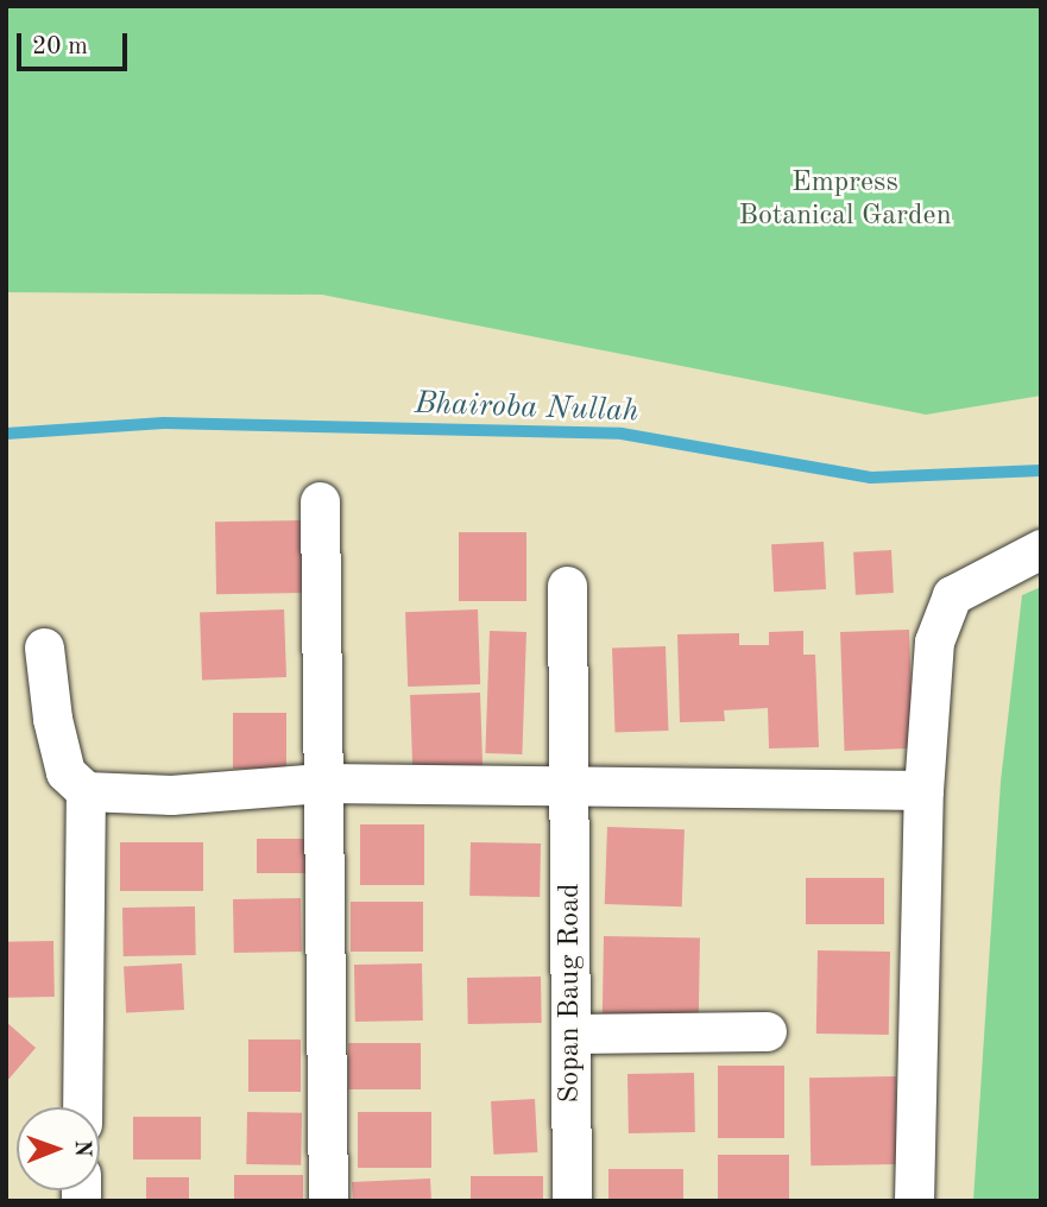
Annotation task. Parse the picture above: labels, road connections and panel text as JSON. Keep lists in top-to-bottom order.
{
  "streets": {
    "street": ["Sopan Baug Road"]
  },
  "water": ["Bhairoba Nullah"],
  "parks": ["Empress Botanical Garden"],
  "scale_bar": "20 m",
  "north": "right"
}
